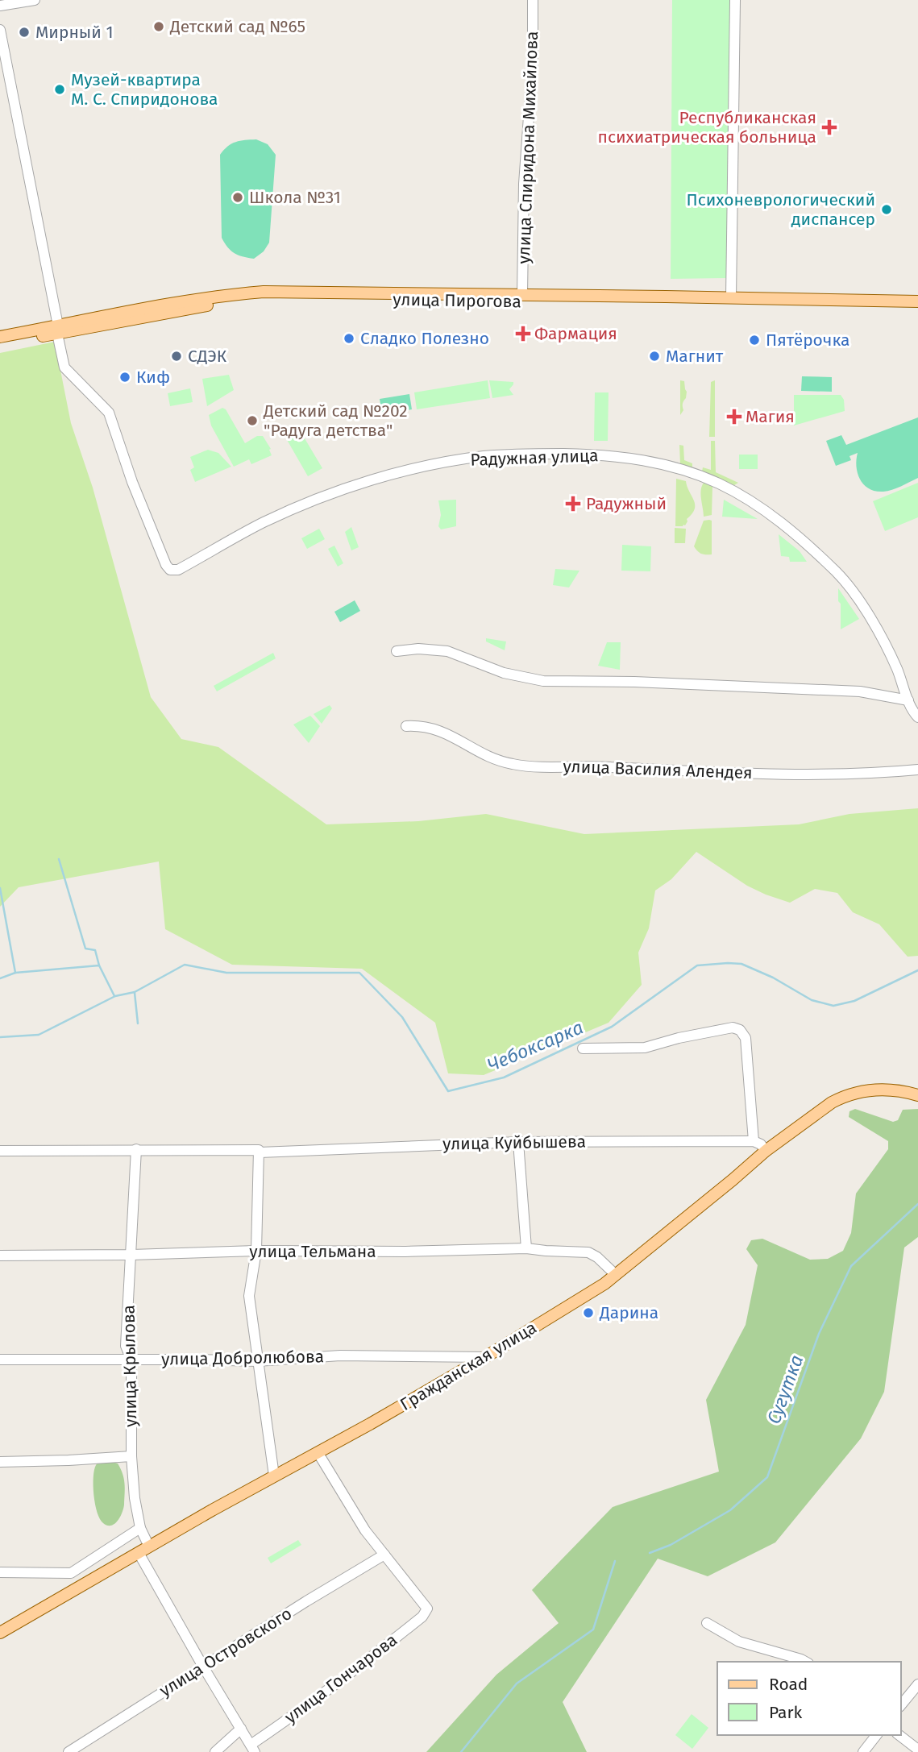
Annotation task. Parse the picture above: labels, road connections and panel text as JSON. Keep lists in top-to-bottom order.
{
  "streets": {
    "main road": ["улица Пирогова", "Гражданская улица"],
    "street": [
      "улица Спиридона Михайлова",
      "Радужная улица",
      "улица Василия Алендея",
      "улица Куйбышева",
      "улица Тельмана",
      "улица Добролюбова",
      "улица Крылова",
      "улица Островского",
      "улица Гончарова"
    ]
  },
  "crossings": [
    ["улица Спиридона Михайлова", "улица Пирогова"],
    ["улица Пирогова", "Радужная улица"],
    ["улица Куйбышева", "улица Крылова"],
    ["улица Тельмана", "улица Крылова"],
    ["улица Тельмана", "Гражданская улица"],
    ["улица Добролюбова", "улица Крылова"],
    ["улица Добролюбова", "Гражданская улица"],
    ["улица Крылова", "Гражданская улица"],
    ["улица Крылова", "улица Островского"],
    ["улица Крылова", "улица Гончарова"],
    ["улица Островского", "улица Гончарова"]
  ],
  "water": ["Чебоксарка", "Сугутка"],
  "places": {
    "other": [
      "Детский сад №65",
      "Мирный 1",
      "Музей-квартира М. С. Спиридонова",
      "Школа №31",
      "Психоневрологический диспансер",
      "Сладко Полезно",
      "Пятёрочка",
      "СДЭК",
      "Магнит",
      "Киф",
      "Детский сад №202 \"Радуга детства\"",
      "Дарина"
    ],
    "health": [
      "Республиканская психиатрическая больница",
      "Фармация",
      "Магия",
      "Радужный"
    ]
  },
  "legend": ["Road", "Park"]
}
